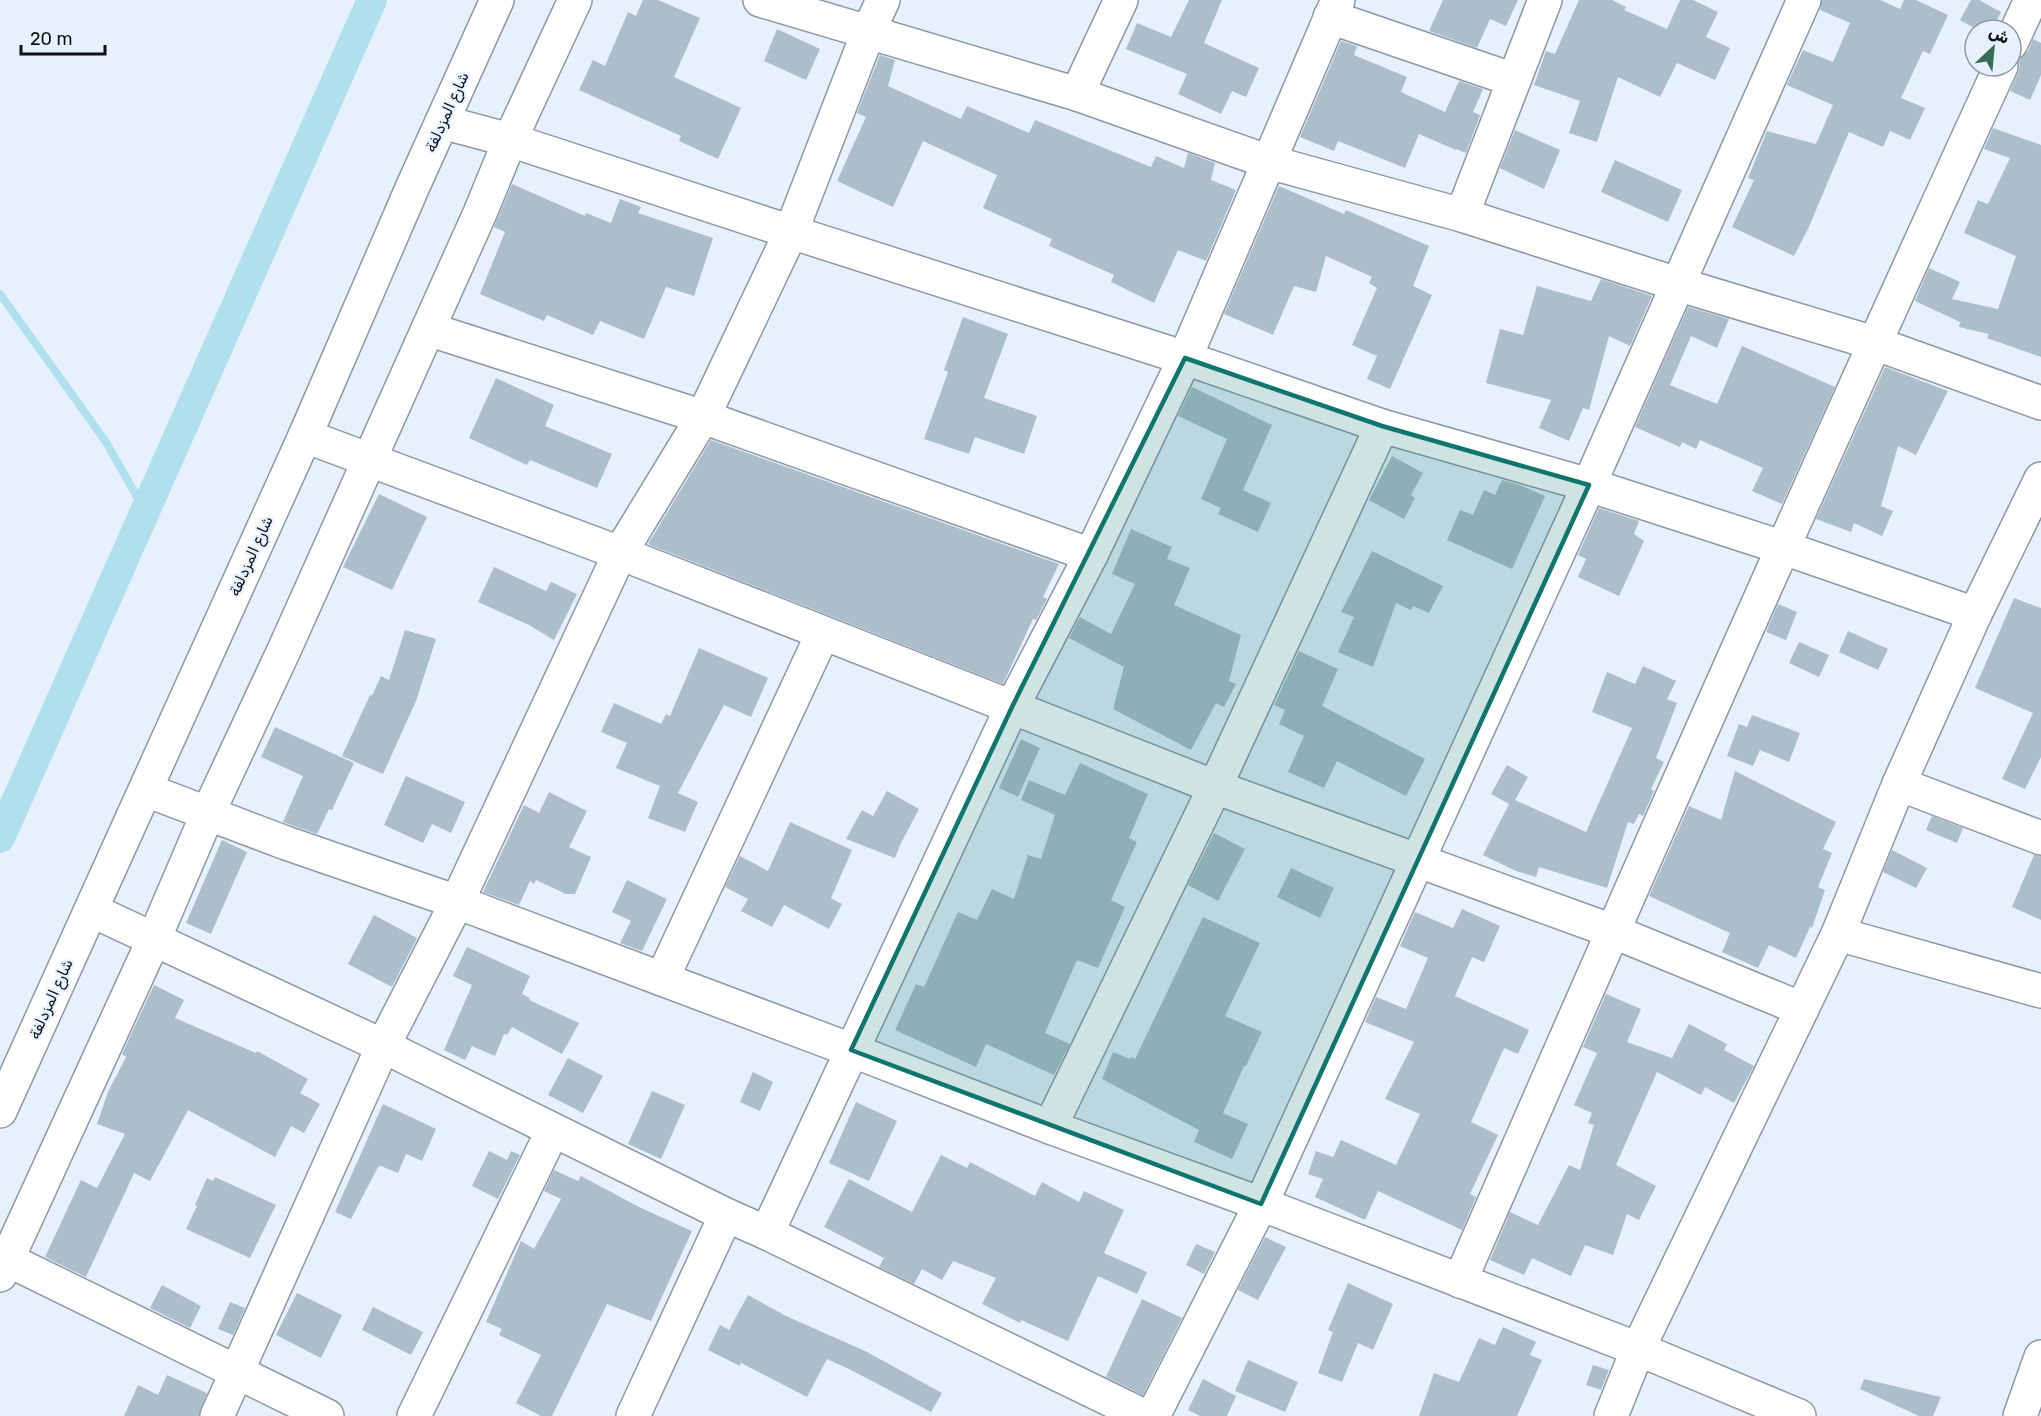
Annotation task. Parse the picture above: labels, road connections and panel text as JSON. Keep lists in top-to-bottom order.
{
  "streets": {
    "street": ["شارع المزدلفة"]
  },
  "scale_bar": "20 m",
  "north": "top right"
}
